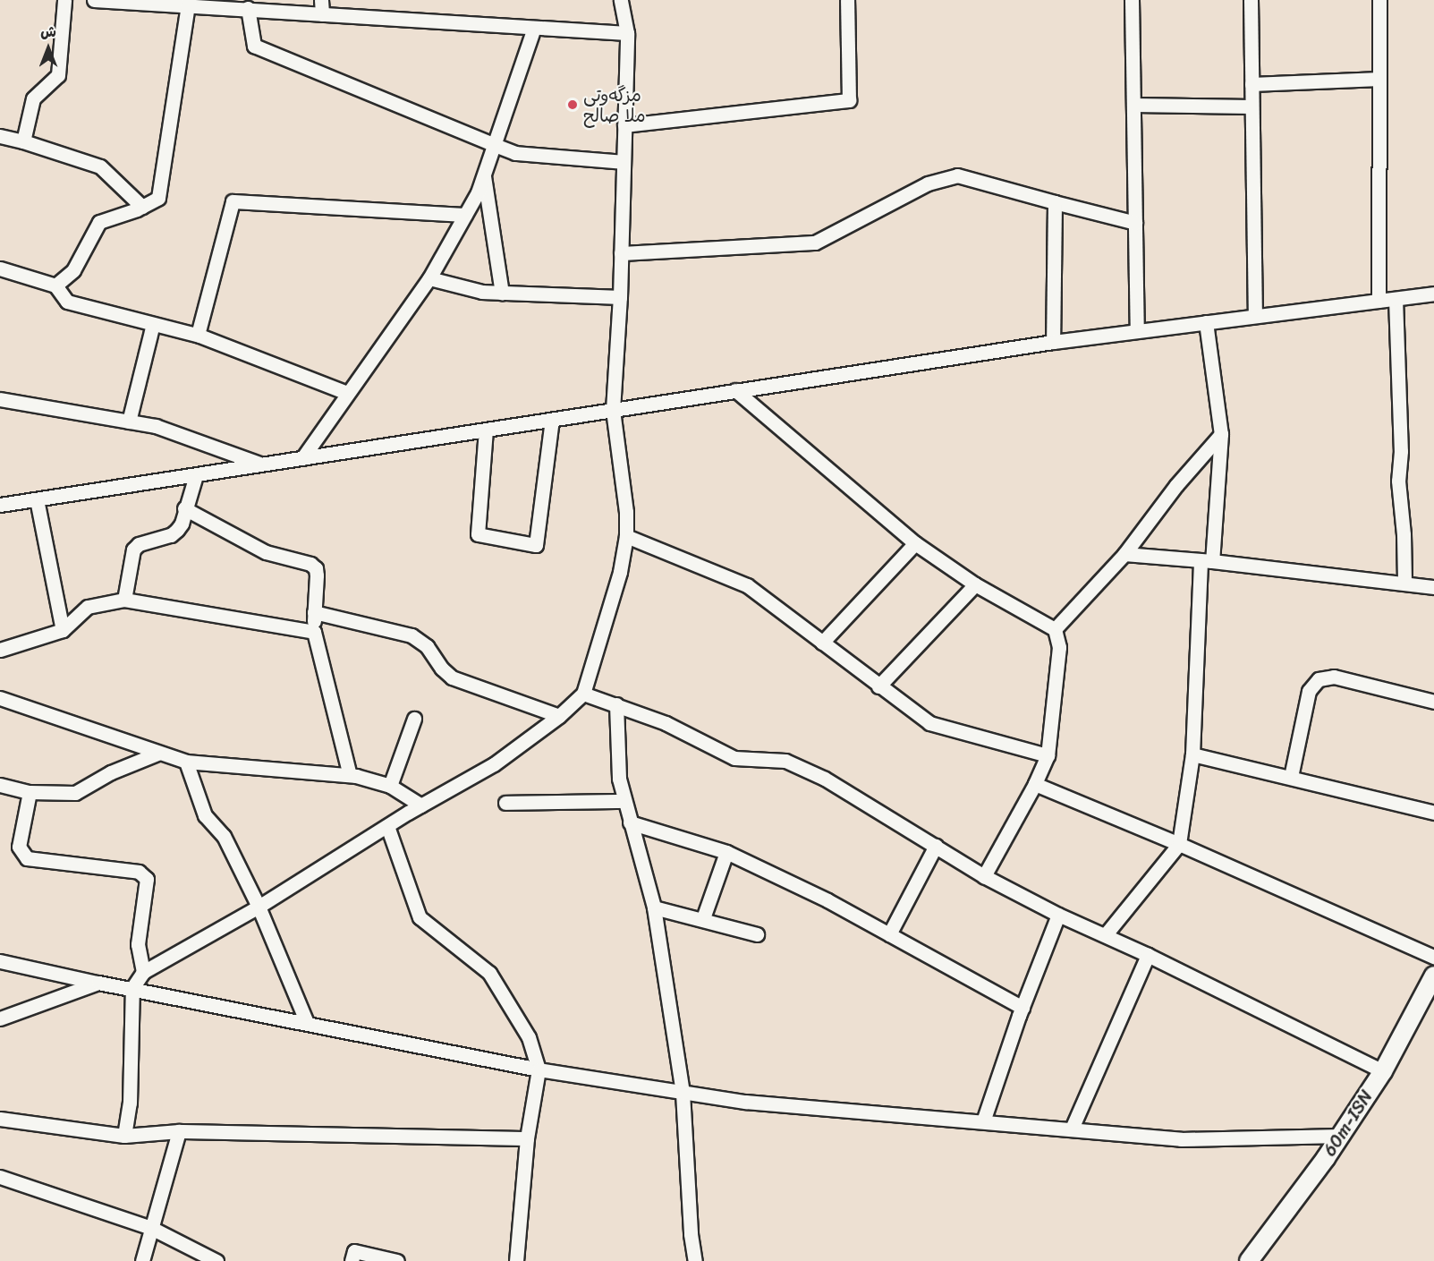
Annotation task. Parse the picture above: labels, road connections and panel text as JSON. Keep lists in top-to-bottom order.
{
  "streets": {
    "main road": ["60m-ISN"]
  },
  "places": ["مزگه‌وتی ملا صالح"],
  "north": "top"
}
